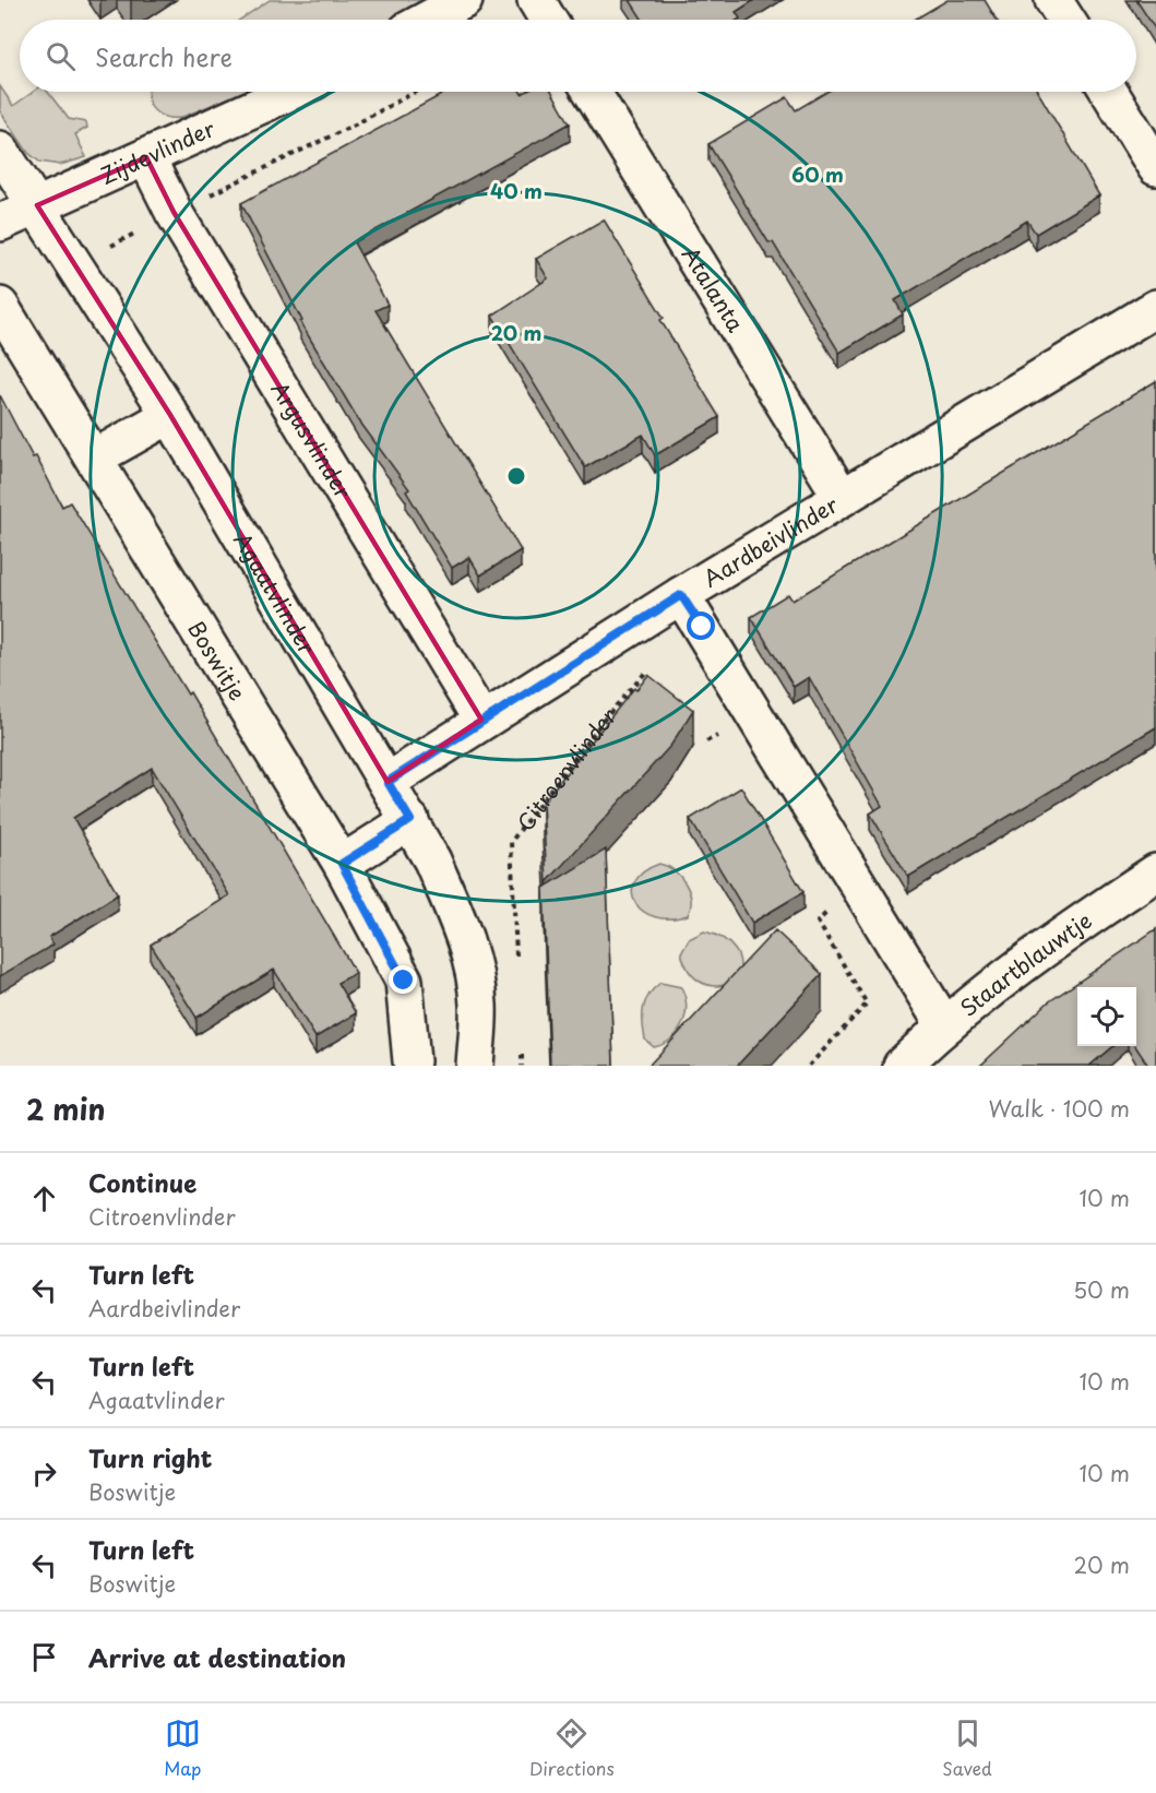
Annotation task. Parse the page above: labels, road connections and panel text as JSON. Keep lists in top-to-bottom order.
{
  "streets": {
    "street": [
      "Zijdevlinder",
      "Atalanta",
      "Argusvlinder",
      "Aardbeivlinder",
      "Agaatvlinder",
      "Boswitje",
      "Staartblauwtje"
    ],
    "path": ["Citroenvlinder"]
  },
  "crossings": [
    ["Zijdevlinder", "Argusvlinder"],
    ["Zijdevlinder", "Agaatvlinder"],
    ["Atalanta", "Aardbeivlinder"],
    ["Argusvlinder", "Aardbeivlinder"],
    ["Aardbeivlinder", "Agaatvlinder"]
  ],
  "page": {
    "search": "Search here",
    "heading": ["2 min", "Walk · 100 m"],
    "list": [
      ["Continue", "Citroenvlinder", "10 m"],
      ["Turn left", "Aardbeivlinder", "50 m"],
      ["Turn left", "Agaatvlinder", "10 m"],
      ["Turn right", "Boswitje", "10 m"],
      ["Turn left", "Boswitje", "20 m"],
      "Arrive at destination"
    ],
    "nav": ["Map", "Directions", "Saved"]
  },
  "rings": ["60 m", "40 m", "20 m"]
}
